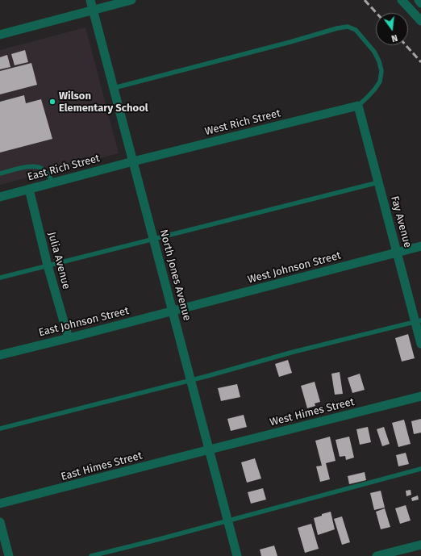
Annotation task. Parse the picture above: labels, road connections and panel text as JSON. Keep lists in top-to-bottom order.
{
  "streets": {
    "street": [
      "West Rich Street",
      "East Rich Street",
      "Fay Avenue",
      "Julia Avenue",
      "West Johnson Street",
      "North Jones Avenue",
      "East Johnson Street",
      "West Himes Street",
      "East Himes Street"
    ]
  },
  "crossings": [
    ["West Rich Street", "East Rich Street"],
    ["West Rich Street", "Fay Avenue"],
    ["West Rich Street", "North Jones Avenue"],
    ["East Rich Street", "Julia Avenue"],
    ["East Rich Street", "North Jones Avenue"],
    ["Fay Avenue", "West Johnson Street"],
    ["Julia Avenue", "East Johnson Street"],
    ["West Johnson Street", "North Jones Avenue"],
    ["West Johnson Street", "East Johnson Street"],
    ["North Jones Avenue", "East Johnson Street"],
    ["North Jones Avenue", "West Himes Street"],
    ["North Jones Avenue", "East Himes Street"],
    ["West Himes Street", "East Himes Street"]
  ],
  "places": ["Wilson Elementary School"],
  "north": "bottom"
}
